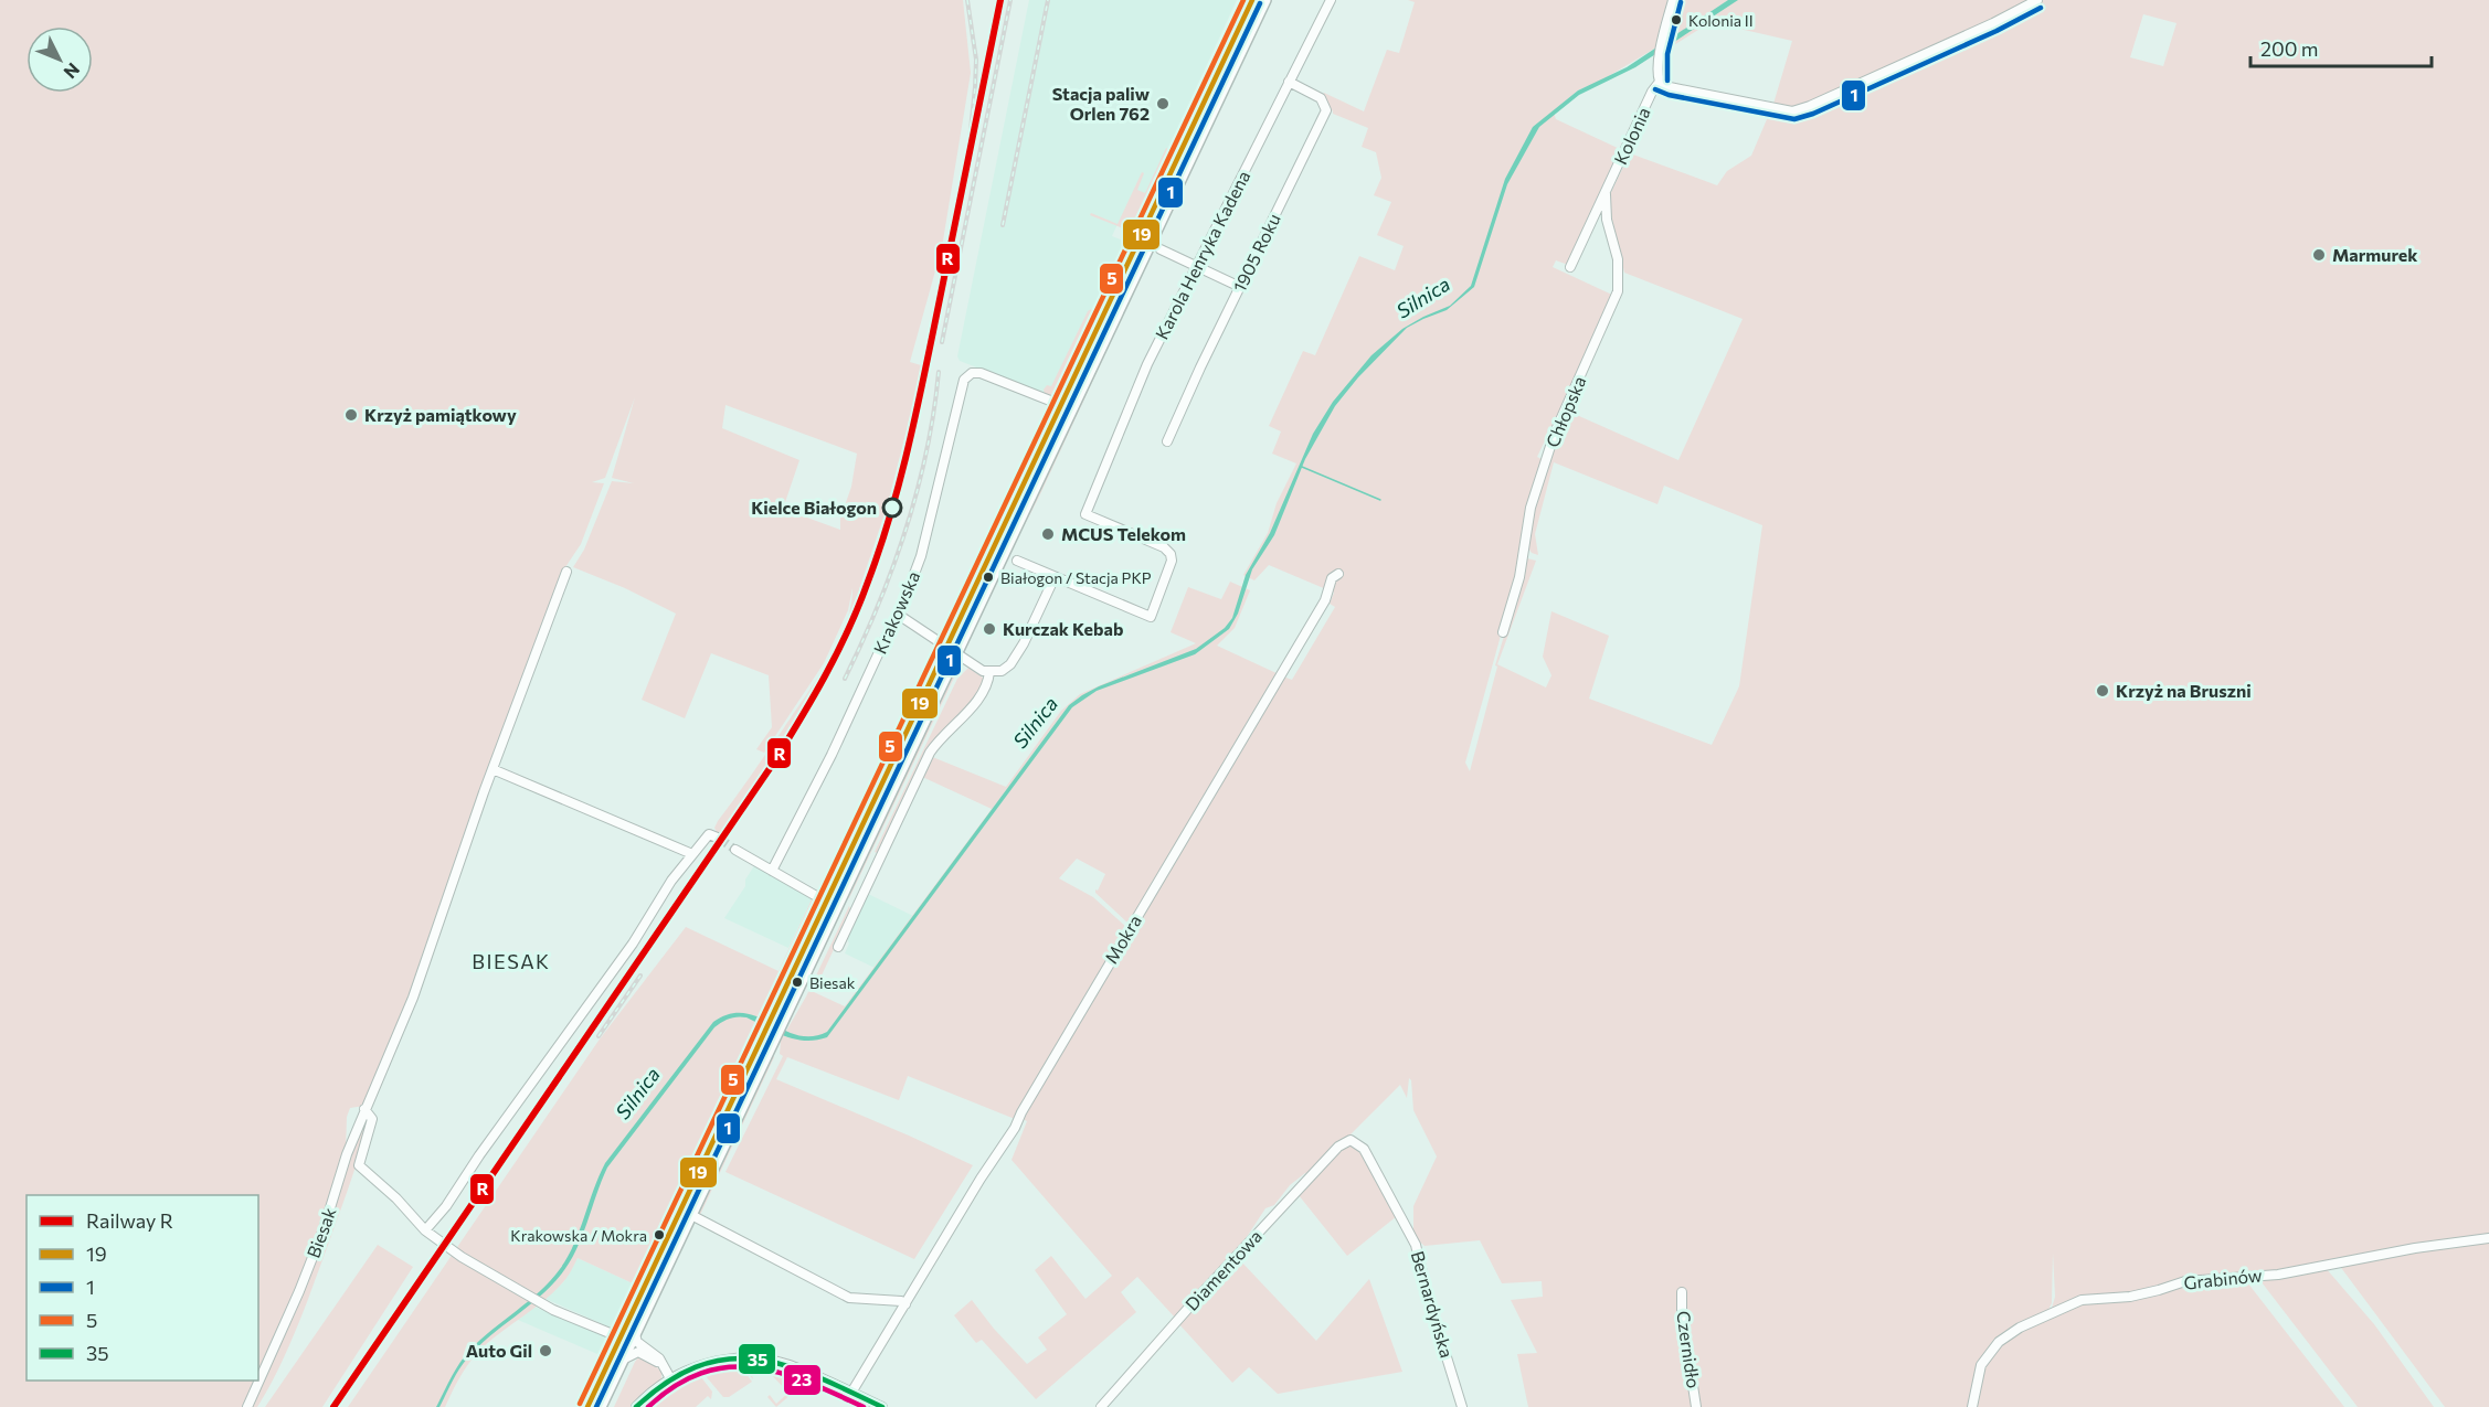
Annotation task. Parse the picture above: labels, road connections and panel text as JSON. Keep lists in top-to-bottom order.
{
  "streets": {
    "street": [
      "Kolonia",
      "1905 Roku",
      "Karola Henryka Kadena",
      "Chłopska",
      "Krakowska",
      "Mokra",
      "Biesak",
      "Diamentowa",
      "Grabinów",
      "Bernardyńska",
      "Czernidło"
    ]
  },
  "crossings": [
    ["Kolonia", "Chłopska"],
    ["1905 Roku", "Karola Henryka Kadena"],
    ["Diamentowa", "Bernardyńska"]
  ],
  "districts": ["BIESAK"],
  "water": ["Silnica"],
  "places": [
    "Kolonia II",
    "Stacja paliw Orlen 762",
    "Marmurek",
    "Krzyż pamiątkowy",
    "Kielce Białogon",
    "MCUS Telekom",
    "Białogon / Stacja PKP",
    "Kurczak Kebab",
    "Krzyż na Bruszni",
    "Biesak",
    "Krakowska / Mokra",
    "Auto Gil"
  ],
  "lines": [
    "rail line R",
    "transit line 19",
    "transit line 5",
    "transit line 1",
    "transit line 35",
    "transit line 23"
  ],
  "legend": [
    "Railway R",
    "19",
    "1",
    "5",
    "35"
  ],
  "scale_bar": "200 m",
  "north": "bottom right"
}
